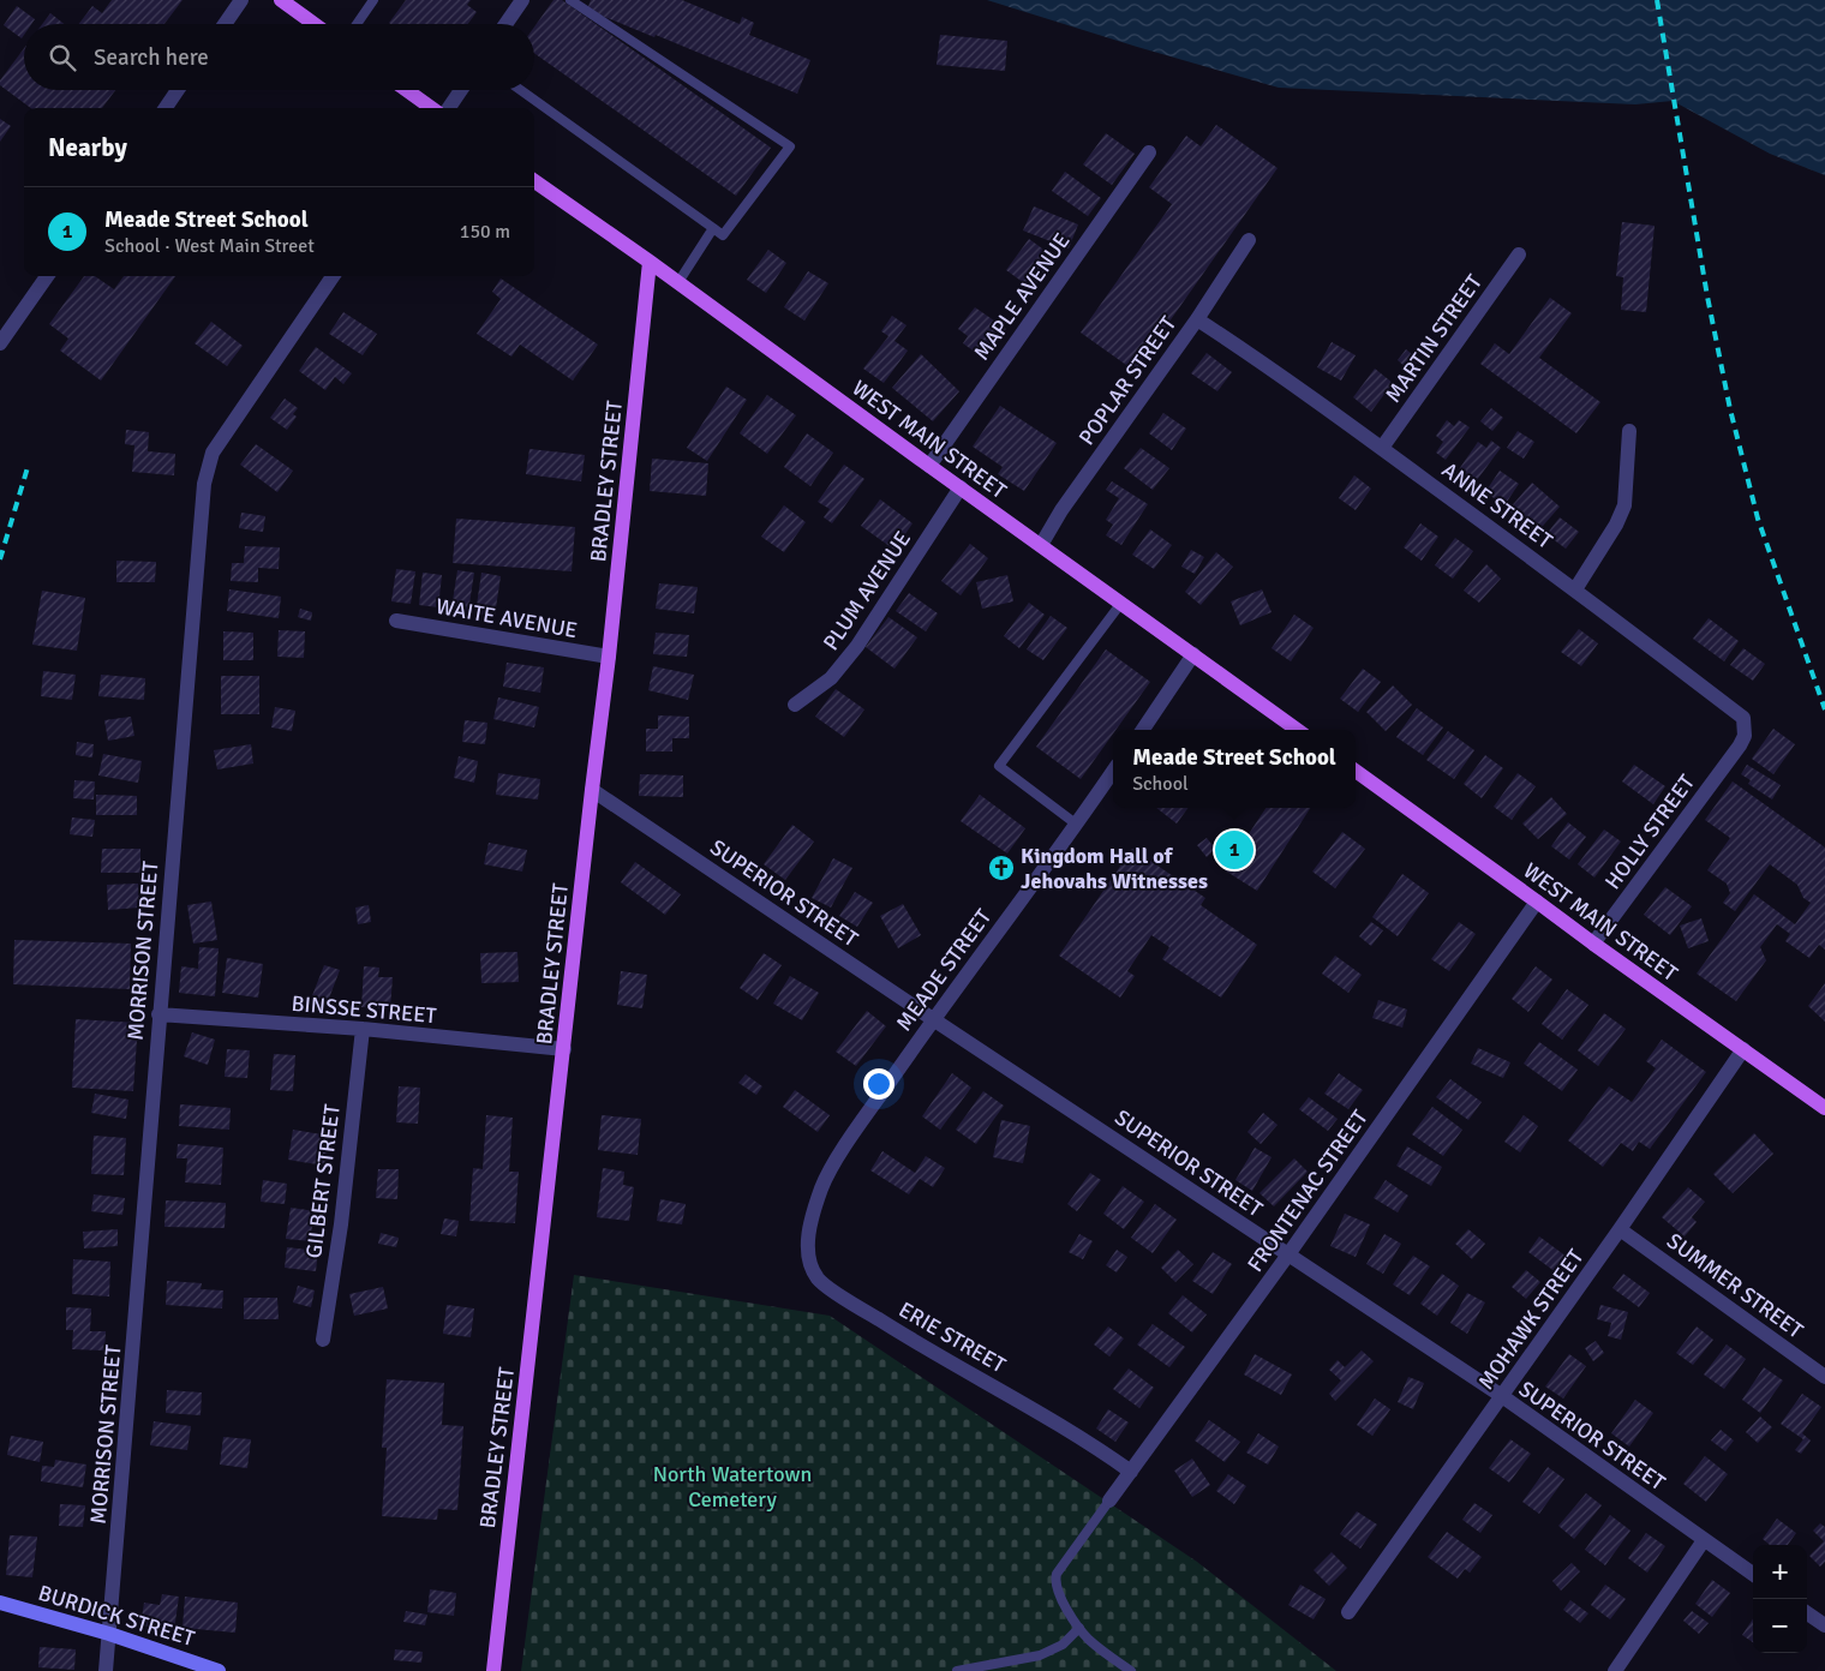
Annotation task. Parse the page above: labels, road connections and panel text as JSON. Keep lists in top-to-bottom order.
{
  "streets": {
    "main road": ["WEST MAIN STREET", "BRADLEY STREET"],
    "street": [
      "MAPLE AVENUE",
      "MARTIN STREET",
      "POPLAR STREET",
      "ANNE STREET",
      "PLUM AVENUE",
      "WAITE AVENUE",
      "HOLLY STREET",
      "SUPERIOR STREET",
      "MORRISON STREET",
      "MEADE STREET",
      "BINSSE STREET",
      "GILBERT STREET",
      "FRONTENAC STREET",
      "SUMMER STREET",
      "MOHAWK STREET",
      "ERIE STREET",
      "BURDICK STREET"
    ]
  },
  "crossings": [
    ["MAPLE AVENUE", "WEST MAIN STREET"],
    ["MARTIN STREET", "ANNE STREET"],
    ["POPLAR STREET", "WEST MAIN STREET"],
    ["POPLAR STREET", "ANNE STREET"],
    ["WEST MAIN STREET", "BRADLEY STREET"],
    ["WEST MAIN STREET", "PLUM AVENUE"],
    ["WEST MAIN STREET", "HOLLY STREET"],
    ["WEST MAIN STREET", "FRONTENAC STREET"],
    ["WEST MAIN STREET", "MOHAWK STREET"],
    ["BRADLEY STREET", "WAITE AVENUE"],
    ["BRADLEY STREET", "SUPERIOR STREET"],
    ["BRADLEY STREET", "BINSSE STREET"],
    ["ANNE STREET", "HOLLY STREET"],
    ["SUPERIOR STREET", "MEADE STREET"],
    ["SUPERIOR STREET", "FRONTENAC STREET"],
    ["SUPERIOR STREET", "MOHAWK STREET"],
    ["MORRISON STREET", "BINSSE STREET"],
    ["MORRISON STREET", "BURDICK STREET"],
    ["MEADE STREET", "ERIE STREET"],
    ["BINSSE STREET", "GILBERT STREET"],
    ["FRONTENAC STREET", "ERIE STREET"],
    ["SUMMER STREET", "MOHAWK STREET"]
  ],
  "parks": ["North Watertown Cemetery"],
  "places": {
    "church": ["Kingdom Hall of Jehovahs Witnesses"]
  },
  "page": {
    "search": "Search here",
    "heading": "Nearby",
    "list": [
      {
        "mark": "1",
        "name": "Meade Street School",
        "note": "School · West Main Street",
        "value": "150 m"
      }
    ],
    "popup": ["Meade Street School", "School"],
    "pins": "1",
    "map_buttons": ["+", "−"]
  }
}
